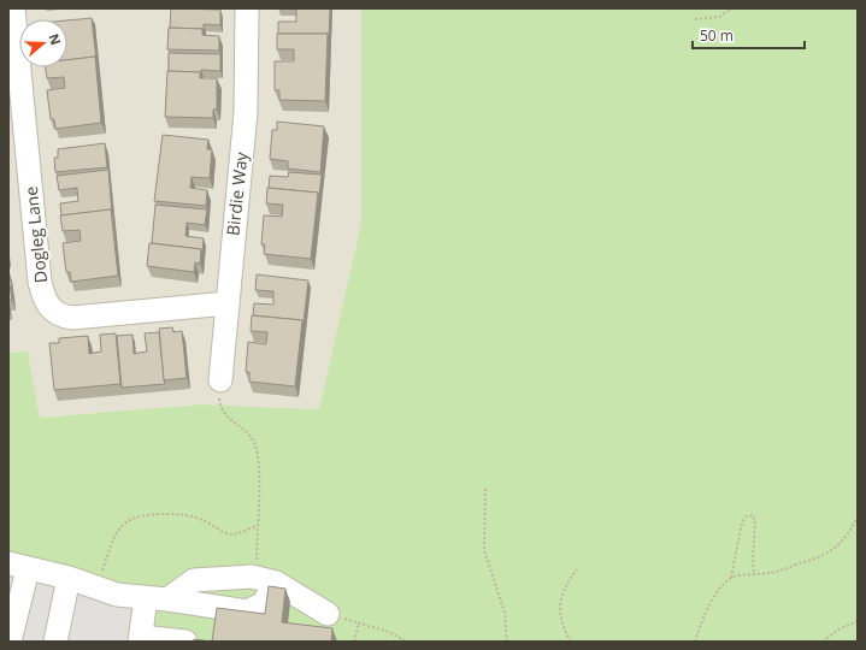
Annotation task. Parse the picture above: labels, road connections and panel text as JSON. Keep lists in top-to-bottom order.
{
  "streets": {
    "street": ["Birdie Way", "Dogleg Lane"]
  },
  "crossings": [
    ["Birdie Way", "Dogleg Lane"]
  ],
  "scale_bar": "50 m",
  "north": "right"
}
